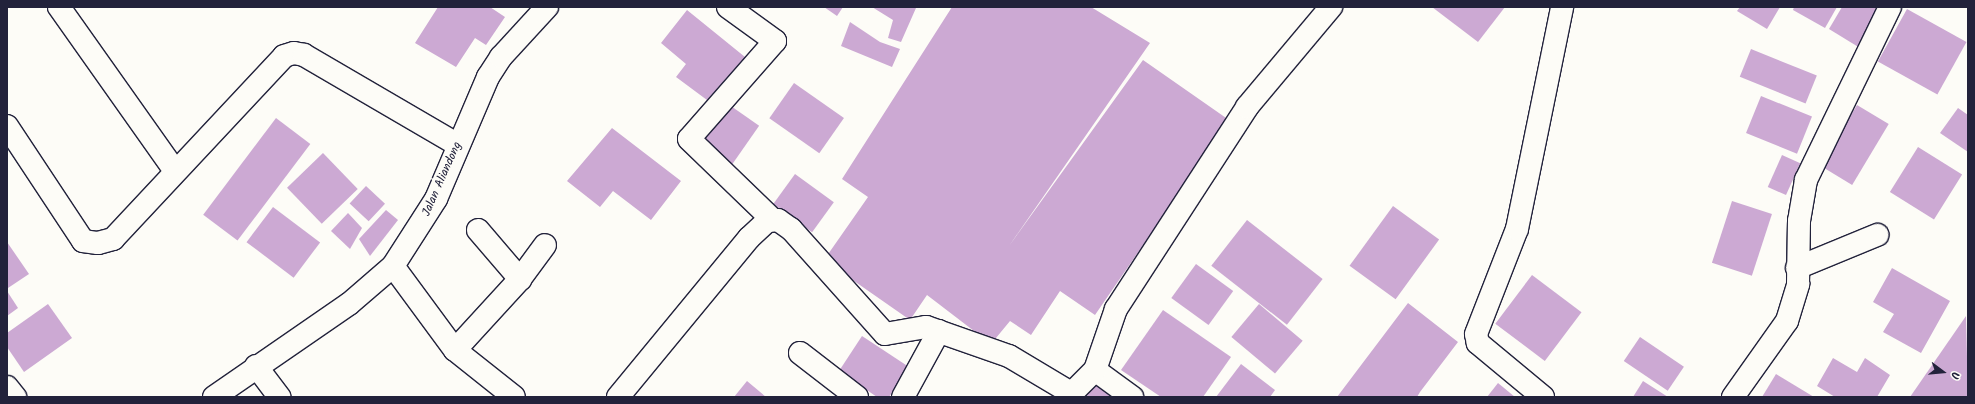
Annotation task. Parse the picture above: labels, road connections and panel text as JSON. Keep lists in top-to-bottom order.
{
  "streets": {
    "street": ["Jalan Aliandong"]
  },
  "north": "right"
}
